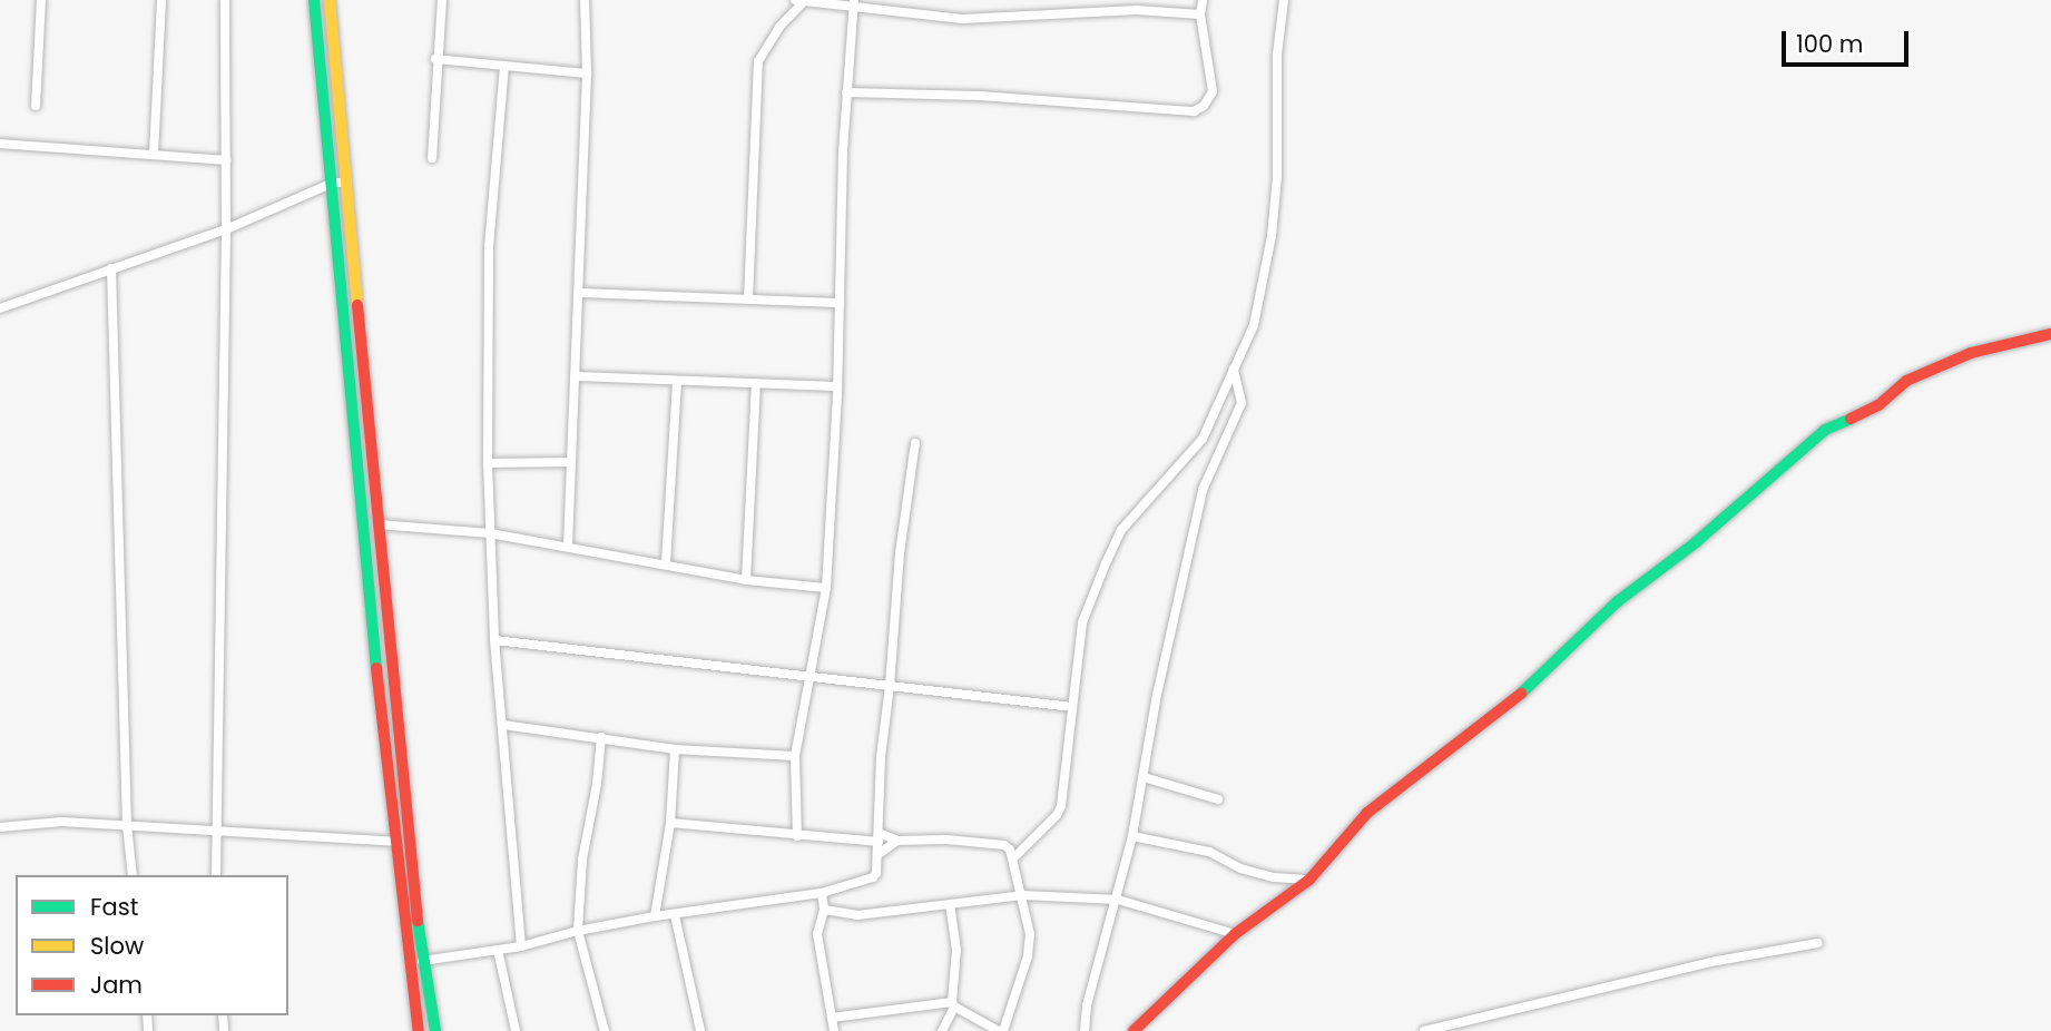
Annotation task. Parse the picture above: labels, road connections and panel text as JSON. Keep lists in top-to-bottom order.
{
  "legend": ["Fast", "Slow", "Jam"],
  "scale_bar": "100 m"
}
